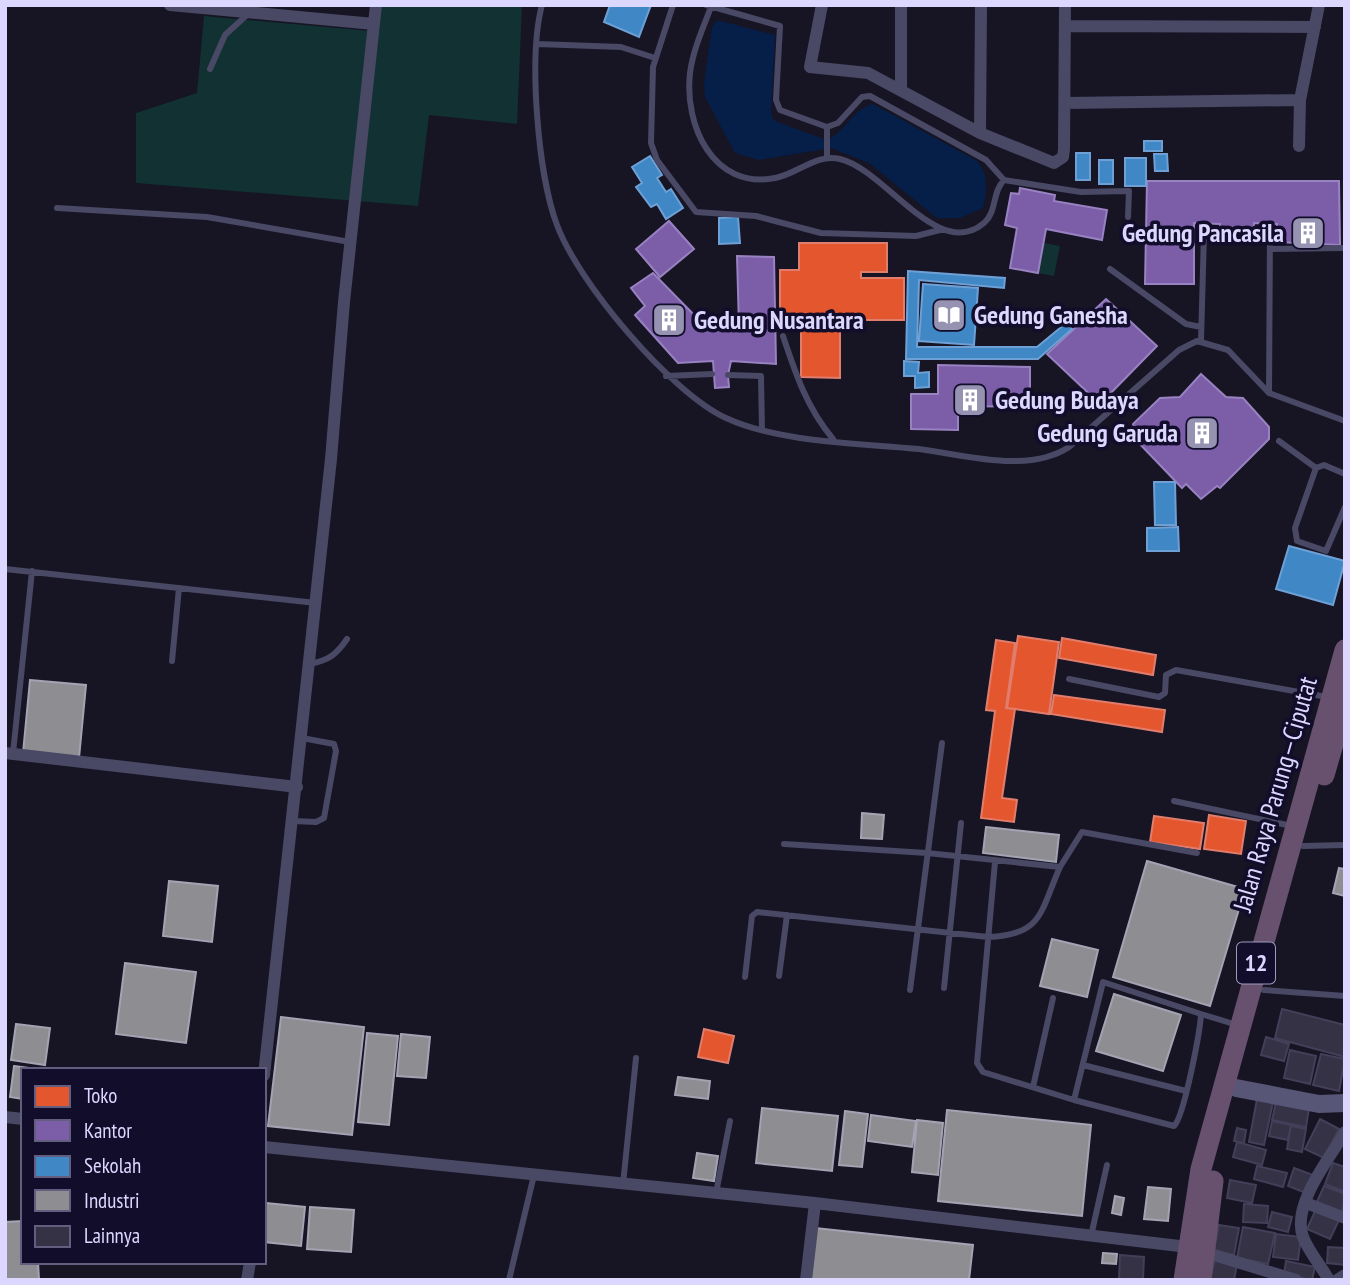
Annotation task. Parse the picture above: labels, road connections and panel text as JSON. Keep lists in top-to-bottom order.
{
  "streets": {
    "highway": ["Jalan Raya Parung—Ciputat", "12"]
  },
  "places": {
    "building": [
      "Gedung Pancasila",
      "Gedung Nusantara",
      "Gedung Budaya",
      "Gedung Garuda"
    ],
    "library": ["Gedung Ganesha"]
  },
  "legend": [
    "Toko",
    "Kantor",
    "Sekolah",
    "Industri",
    "Lainnya"
  ]
}
